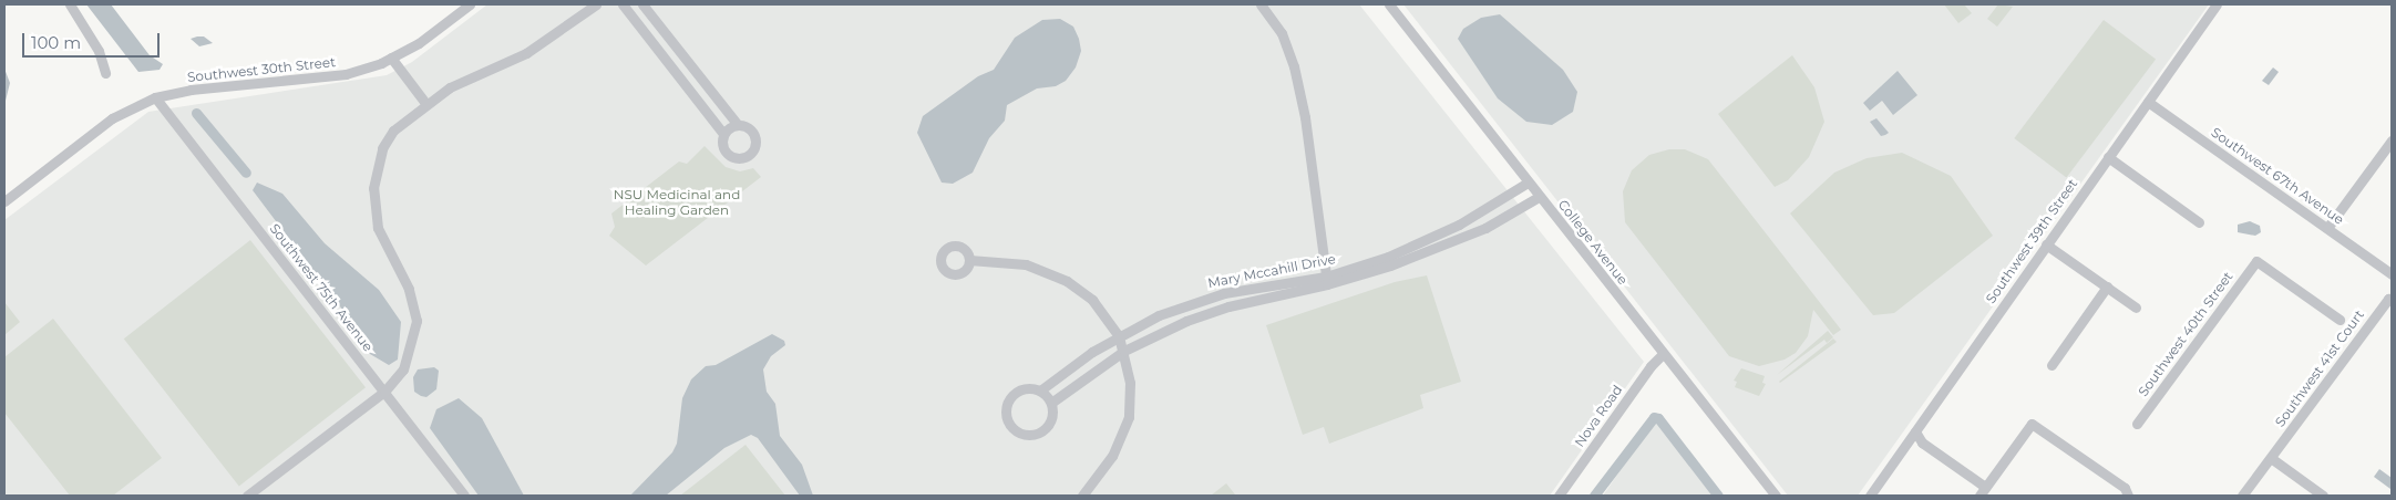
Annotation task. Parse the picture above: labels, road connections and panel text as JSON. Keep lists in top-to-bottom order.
{
  "streets": {
    "street": [
      "Southwest 30th Street",
      "Southwest 67th Avenue",
      "Southwest 39th Street",
      "College Avenue",
      "Mary Mccahill Drive",
      "Southwest 75th Avenue",
      "Southwest 40th Street",
      "Southwest 41st Court",
      "Nova Road"
    ]
  },
  "crossings": [
    ["Southwest 30th Street", "Southwest 75th Avenue"],
    ["Southwest 67th Avenue", "Southwest 39th Street"],
    ["College Avenue", "Mary Mccahill Drive"],
    ["College Avenue", "Nova Road"]
  ],
  "parks": ["NSU Medicinal and Healing Garden"],
  "scale_bar": "100 m"
}
